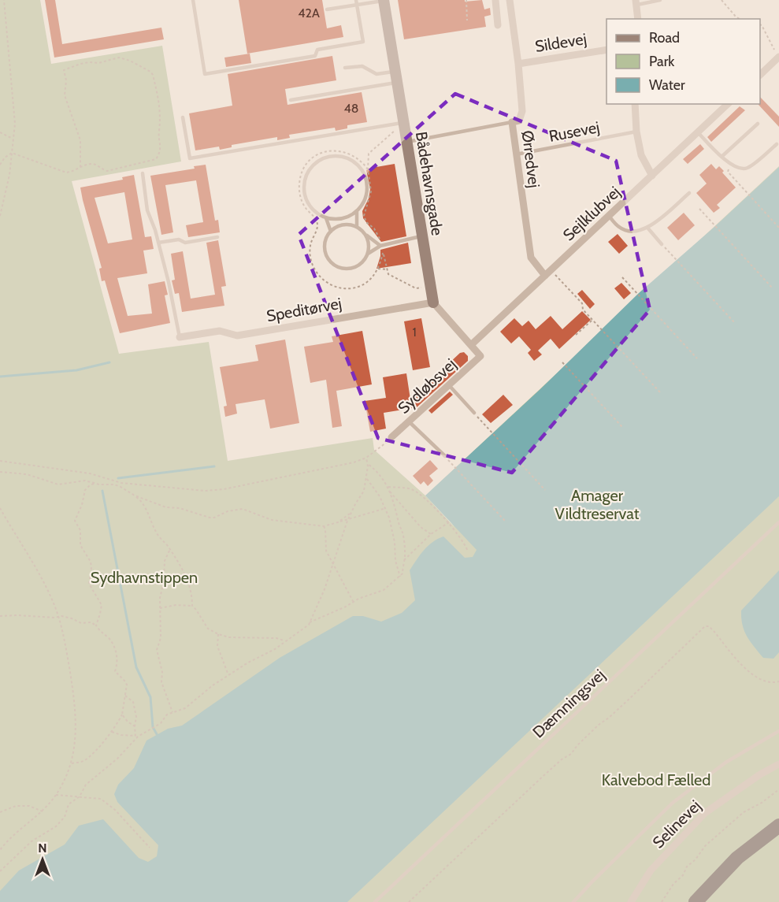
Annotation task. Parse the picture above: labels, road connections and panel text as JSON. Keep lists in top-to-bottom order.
{
  "streets": {
    "street": [
      "Sildevej",
      "Ørredvej",
      "Bådehavnsgade",
      "Sejlklubvej",
      "Speditørvej",
      "Sydløbsvej",
      "Selinevej"
    ],
    "lane": ["Rusevej", "Dæmningsvej"]
  },
  "crossings": [
    ["Sildevej", "Ørredvej"],
    ["Rusevej", "Ørredvej"],
    ["Ørredvej", "Sejlklubvej"],
    ["Bådehavnsgade", "Speditørvej"],
    ["Sejlklubvej", "Sydløbsvej"]
  ],
  "parks": ["Amager Vildtreservat", "Sydhavnstippen", "Kalvebod Fælled"],
  "house_numbers": ["42A", "48", "1"],
  "legend": ["Road", "Park", "Water"],
  "north": "top"
}
